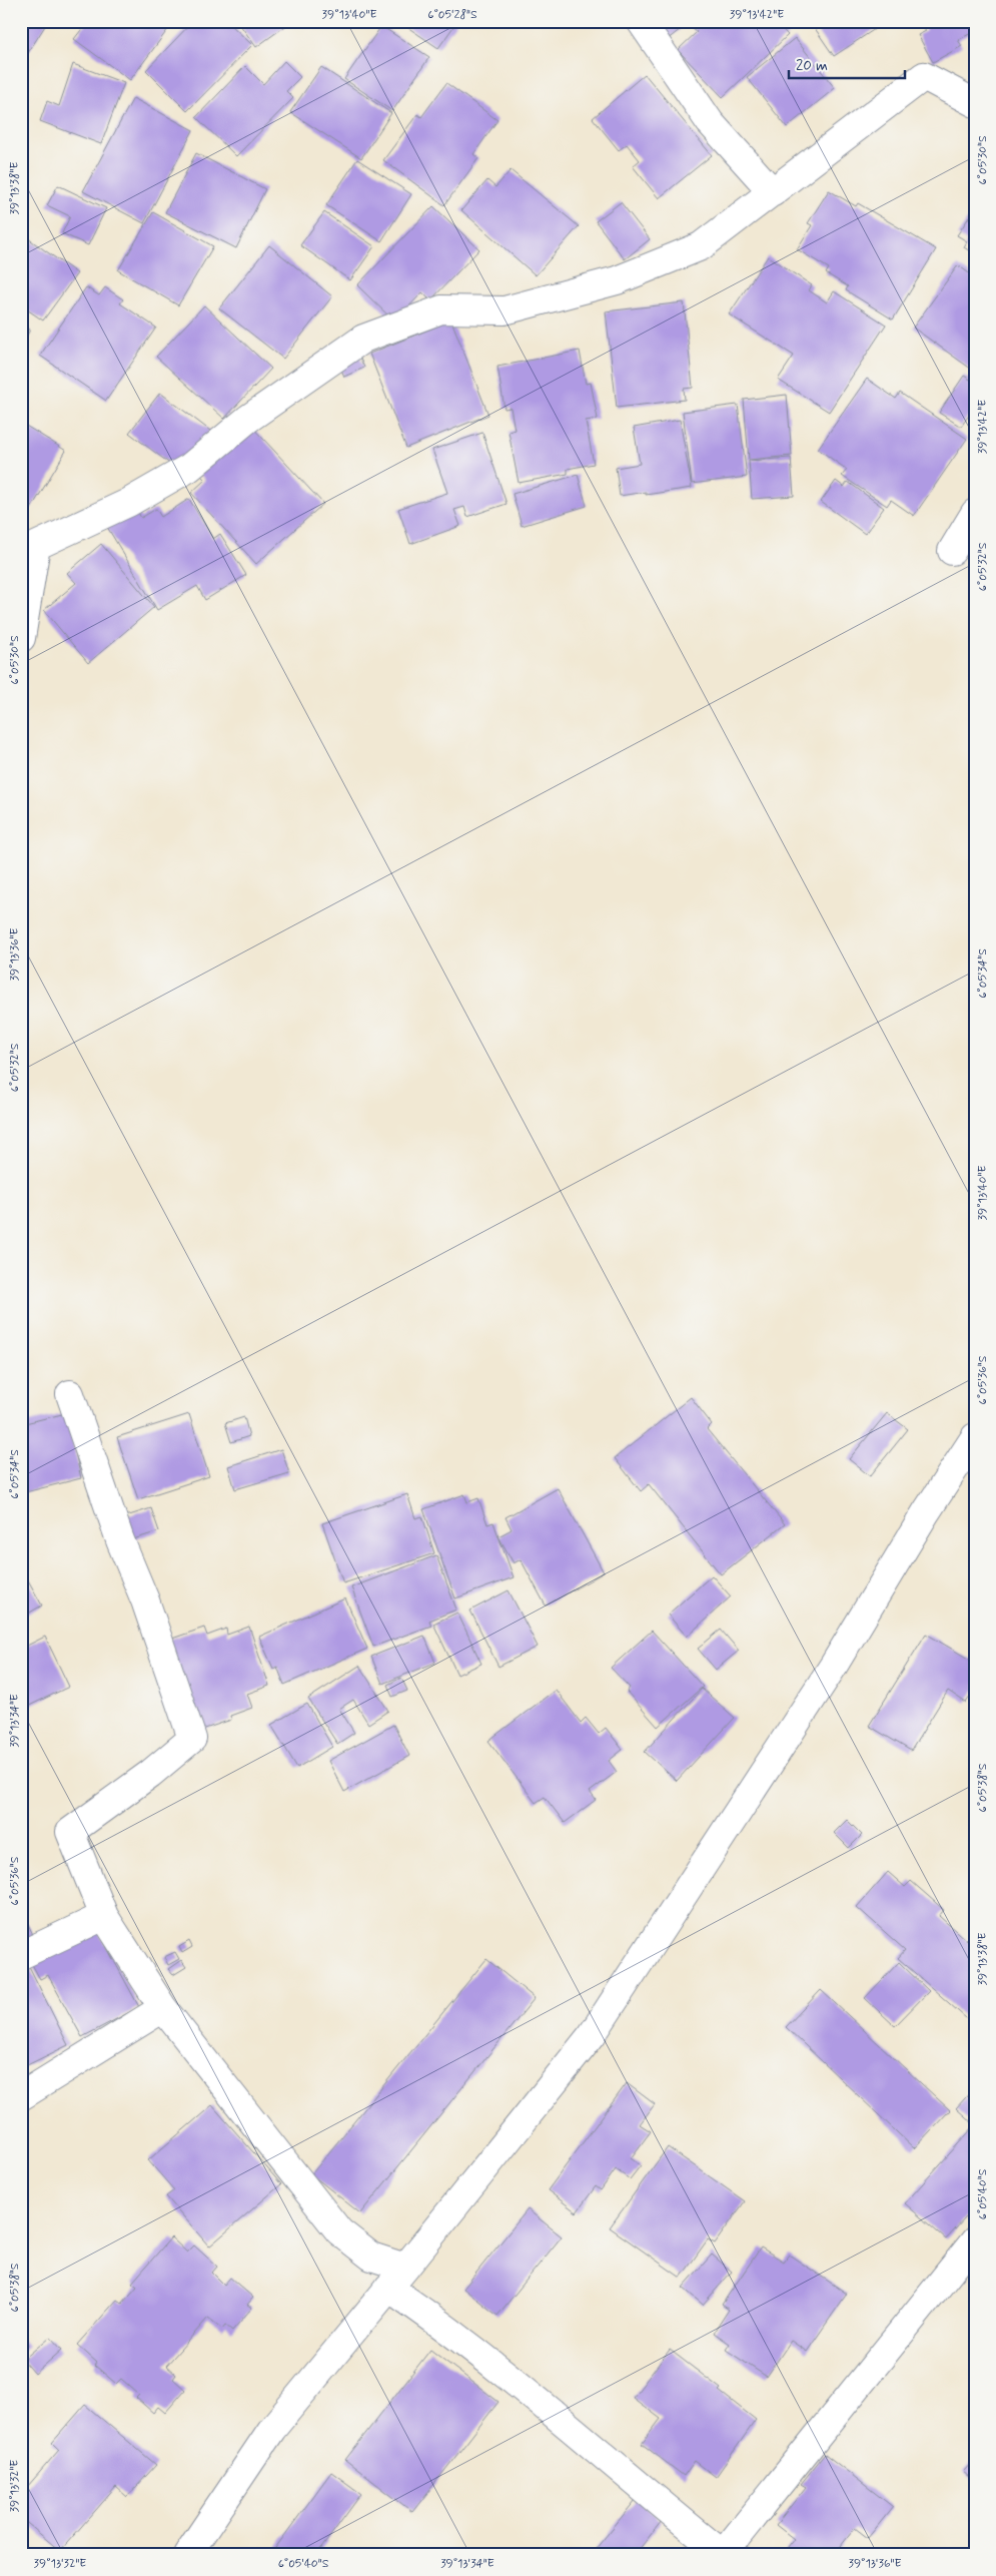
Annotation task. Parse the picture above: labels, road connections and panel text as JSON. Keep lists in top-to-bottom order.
{
  "scale_bar": "20 m",
  "coordinates": [
    "39°13'40\"E",
    "6°05'28\"S",
    "39°13'42\"E",
    "6°05'30\"S",
    "39°13'38\"E",
    "6°05'32\"S",
    "39°13'36\"E",
    "6°05'34\"S",
    "6°05'36\"S",
    "39°13'34\"E",
    "6°05'38\"S",
    "6°05'40\"S",
    "39°13'32\"E"
  ]
}
